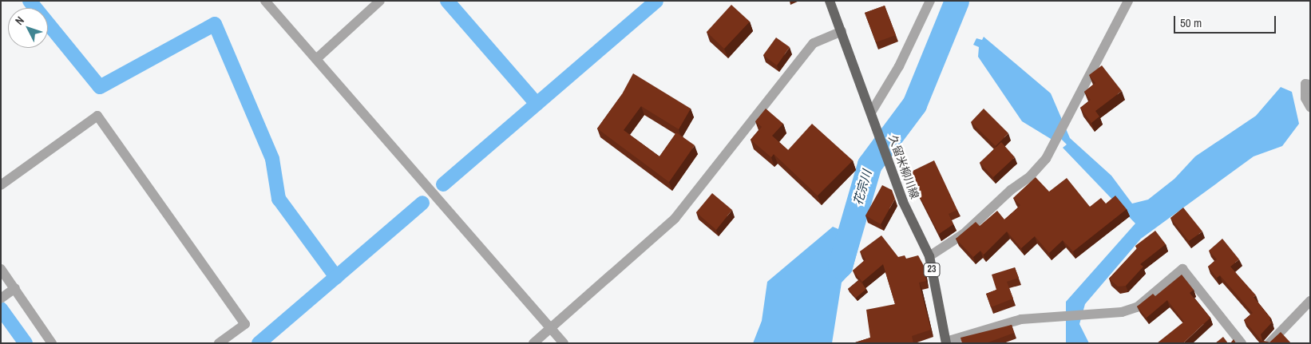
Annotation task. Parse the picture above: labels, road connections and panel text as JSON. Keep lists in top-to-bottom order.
{
  "streets": {
    "main road": ["久留米柳川線", "23"]
  },
  "water": ["花宗川"],
  "scale_bar": "50 m",
  "north": "top left"
}
